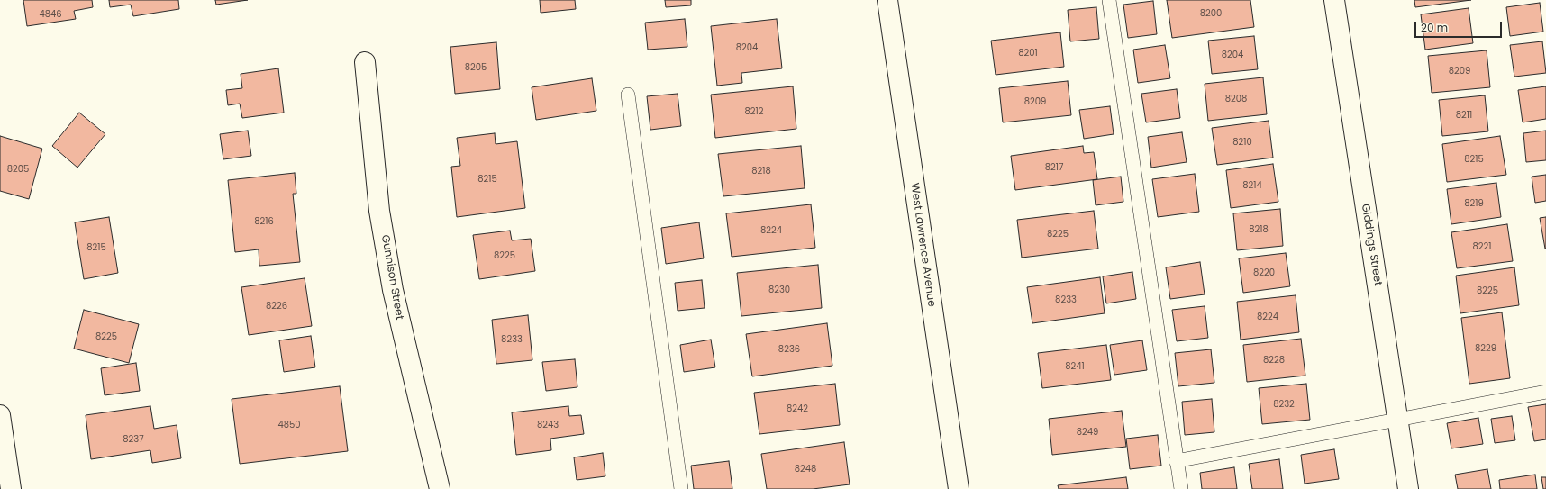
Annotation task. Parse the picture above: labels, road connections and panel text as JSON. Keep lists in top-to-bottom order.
{
  "streets": {
    "street": ["West Lawrence Avenue", "Giddings Street", "Gunnison Street"]
  },
  "house_numbers": [
    "8200",
    "4846",
    "8204",
    "8201",
    "8204",
    "8205",
    "8209",
    "8208",
    "8209",
    "8212",
    "8211",
    "8210",
    "8215",
    "8217",
    "8205",
    "8218",
    "8215",
    "8214",
    "8219",
    "8216",
    "8218",
    "8224",
    "8225",
    "8221",
    "8215",
    "8225",
    "8220",
    "8230",
    "8225",
    "8233",
    "8226",
    "8224",
    "8225",
    "8233",
    "8229",
    "8236",
    "8228",
    "8241",
    "8232",
    "8242",
    "4850",
    "8243",
    "8249",
    "8237",
    "8248"
  ],
  "scale_bar": "20 m"
}
